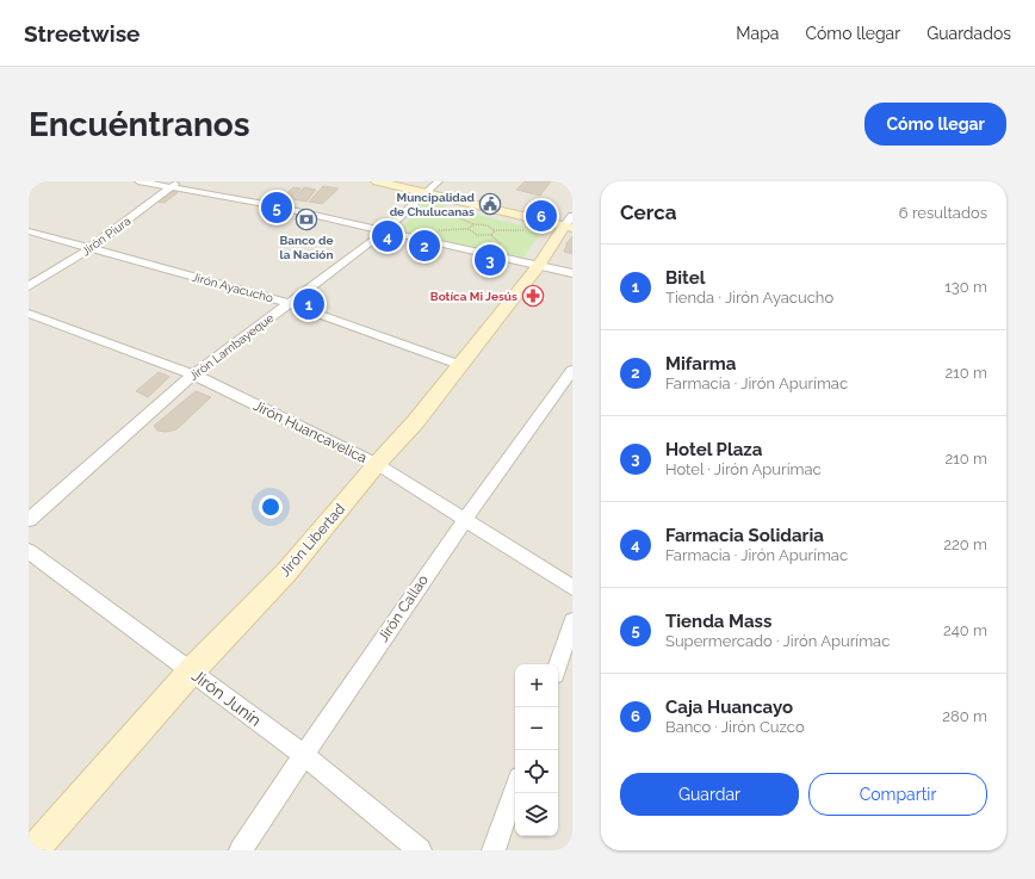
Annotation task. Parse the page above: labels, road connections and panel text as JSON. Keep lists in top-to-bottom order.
{
  "streets": {
    "street": [
      "Jirón Piura",
      "Jirón Ayacucho",
      "Jirón Lambayeque",
      "Jirón Huancavelica",
      "Jirón Libertad",
      "Jirón Callao",
      "Jirón Junín"
    ]
  },
  "crossings": [
    ["Jirón Piura", "Jirón Ayacucho"],
    ["Jirón Ayacucho", "Jirón Lambayeque"],
    ["Jirón Ayacucho", "Jirón Libertad"],
    ["Jirón Lambayeque", "Jirón Huancavelica"],
    ["Jirón Huancavelica", "Jirón Libertad"],
    ["Jirón Huancavelica", "Jirón Callao"],
    ["Jirón Libertad", "Jirón Junín"],
    ["Jirón Callao", "Jirón Junín"]
  ],
  "places": {
    "public building": ["Muncipalidad de Chulucanas"],
    "bank": ["Banco de la Nación"],
    "pharmacy": ["Botíca Mi Jesús"]
  },
  "page": {
    "header": "Streetwise",
    "nav": ["Mapa", "Cómo llegar", "Guardados"],
    "buttons": [
      "Cómo llegar",
      ["Guardar", "Compartir"]
    ],
    "title": "Encuéntranos",
    "heading": ["Cerca", "6 resultados"],
    "pins": [
      "5",
      "6",
      "4",
      "2",
      "3",
      "1"
    ],
    "list": [
      {
        "mark": "1",
        "name": "Bitel",
        "note": "Tienda · Jirón Ayacucho",
        "value": "130 m"
      },
      {
        "mark": "2",
        "name": "Mifarma",
        "note": "Farmacia · Jirón Apurímac",
        "value": "210 m"
      },
      {
        "mark": "3",
        "name": "Hotel Plaza",
        "note": "Hotel · Jirón Apurímac",
        "value": "210 m"
      },
      {
        "mark": "4",
        "name": "Farmacia Solidaria",
        "note": "Farmacia · Jirón Apurímac",
        "value": "220 m"
      },
      {
        "mark": "5",
        "name": "Tienda Mass",
        "note": "Supermercado · Jirón Apurímac",
        "value": "240 m"
      },
      {
        "mark": "6",
        "name": "Caja Huancayo",
        "note": "Banco · Jirón Cuzco",
        "value": "280 m"
      }
    ],
    "map_buttons": ["+", "−"]
  }
}
